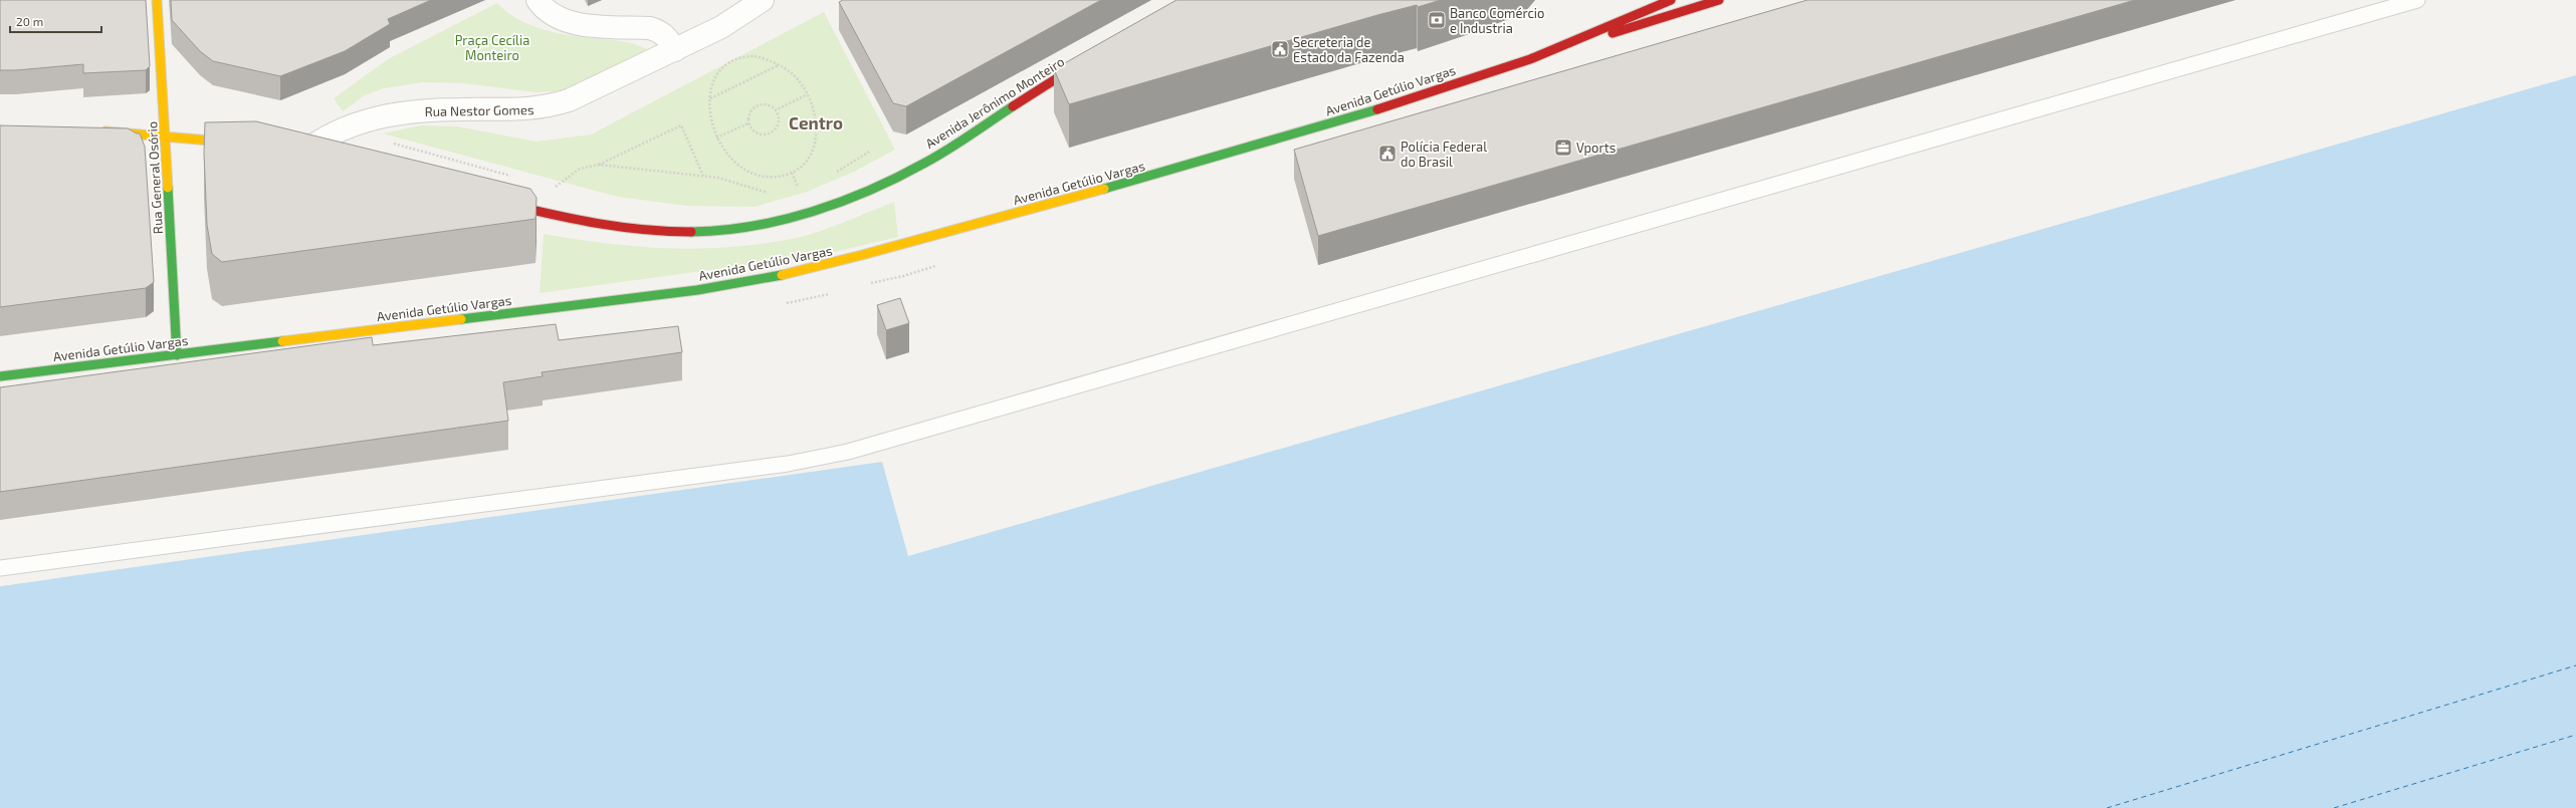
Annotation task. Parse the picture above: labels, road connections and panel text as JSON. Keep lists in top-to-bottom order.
{
  "streets": {
    "main road": ["Avenida Getúlio Vargas", "Avenida Jerônimo Monteiro", "Rua General Osório"],
    "street": ["Rua Nestor Gomes"]
  },
  "crossings": [
    ["Avenida Getúlio Vargas", "Rua General Osório"]
  ],
  "districts": ["Centro"],
  "parks": ["Praça Cecília Monteiro"],
  "places": {
    "bank": ["Banco Comércio e Industria"],
    "public building": ["Secreteria de Estado da Fazenda", "Polícia Federal do Brasil"],
    "office": ["Vports"]
  },
  "scale_bar": "20 m"
}
